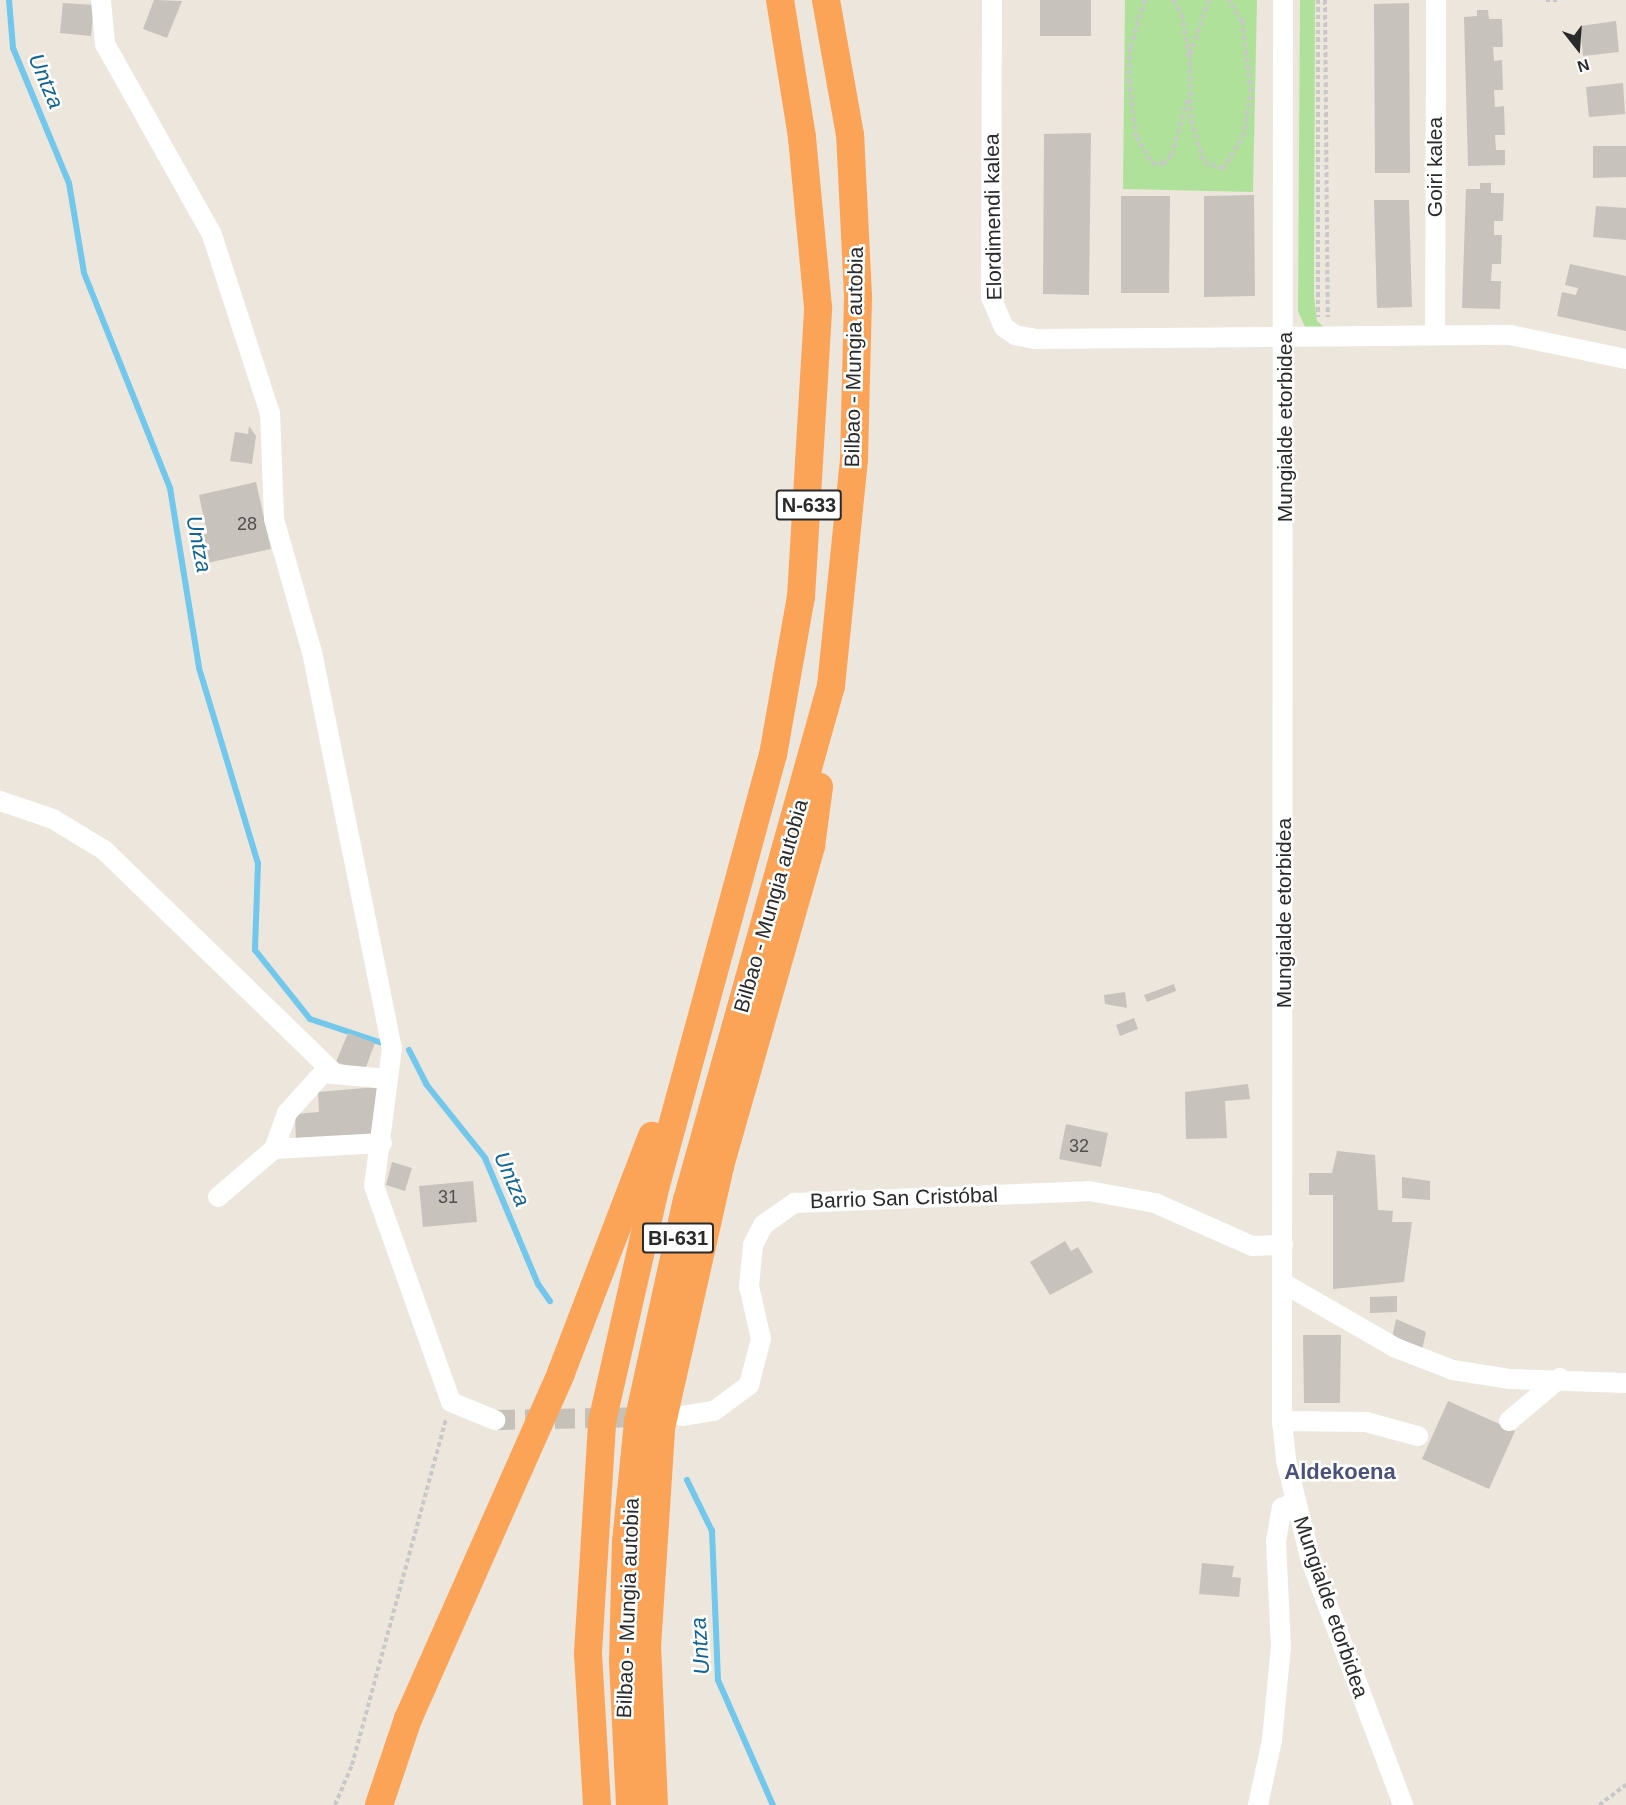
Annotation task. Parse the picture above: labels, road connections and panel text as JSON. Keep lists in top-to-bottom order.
{
  "streets": {
    "highway": ["Bilbao - Mungia autobia", "N-633", "BI-631"],
    "street": [
      "Goiri kalea",
      "Elordimendi kalea",
      "Mungialde etorbidea",
      "Barrio San Cristóbal"
    ]
  },
  "crossings": [
    ["Goiri kalea", "Elordimendi kalea"],
    ["Elordimendi kalea", "Mungialde etorbidea"],
    ["Bilbao - Mungia autobia", "N-633"],
    ["Mungialde etorbidea", "Barrio San Cristóbal"]
  ],
  "districts": ["Aldekoena"],
  "water": ["Untza"],
  "house_numbers": ["28", "32", "31"],
  "north": "bottom"
}
